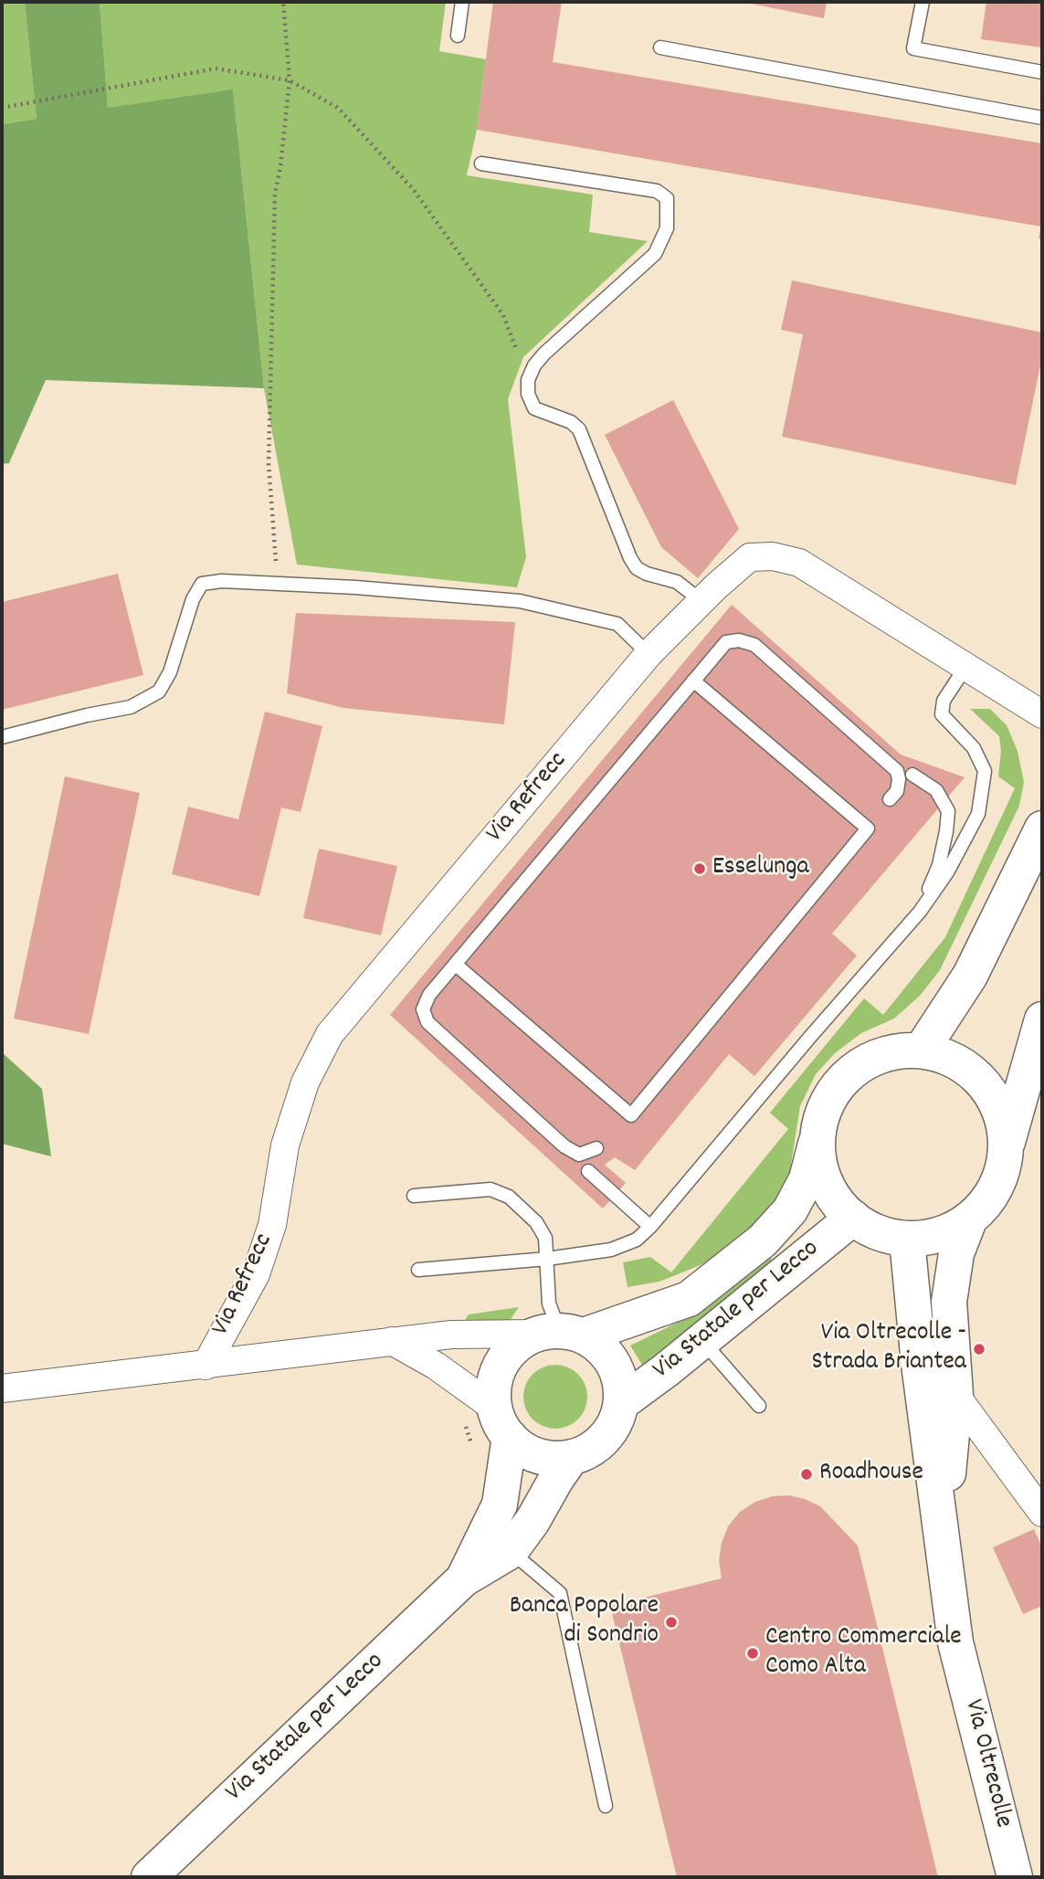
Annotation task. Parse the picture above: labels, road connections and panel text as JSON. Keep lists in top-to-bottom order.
{
  "streets": {
    "main road": ["Via Statale per Lecco", "Via Oltrecolle"],
    "street": ["Via Refrecc"]
  },
  "crossings": [
    ["Via Statale per Lecco", "Via Oltrecolle"]
  ],
  "places": [
    "Esselunga",
    "Via Oltrecolle - Strada Briantea",
    "Roadhouse",
    "Banca Popolare di Sondrio",
    "Centro Commerciale Como Alta"
  ]
}
